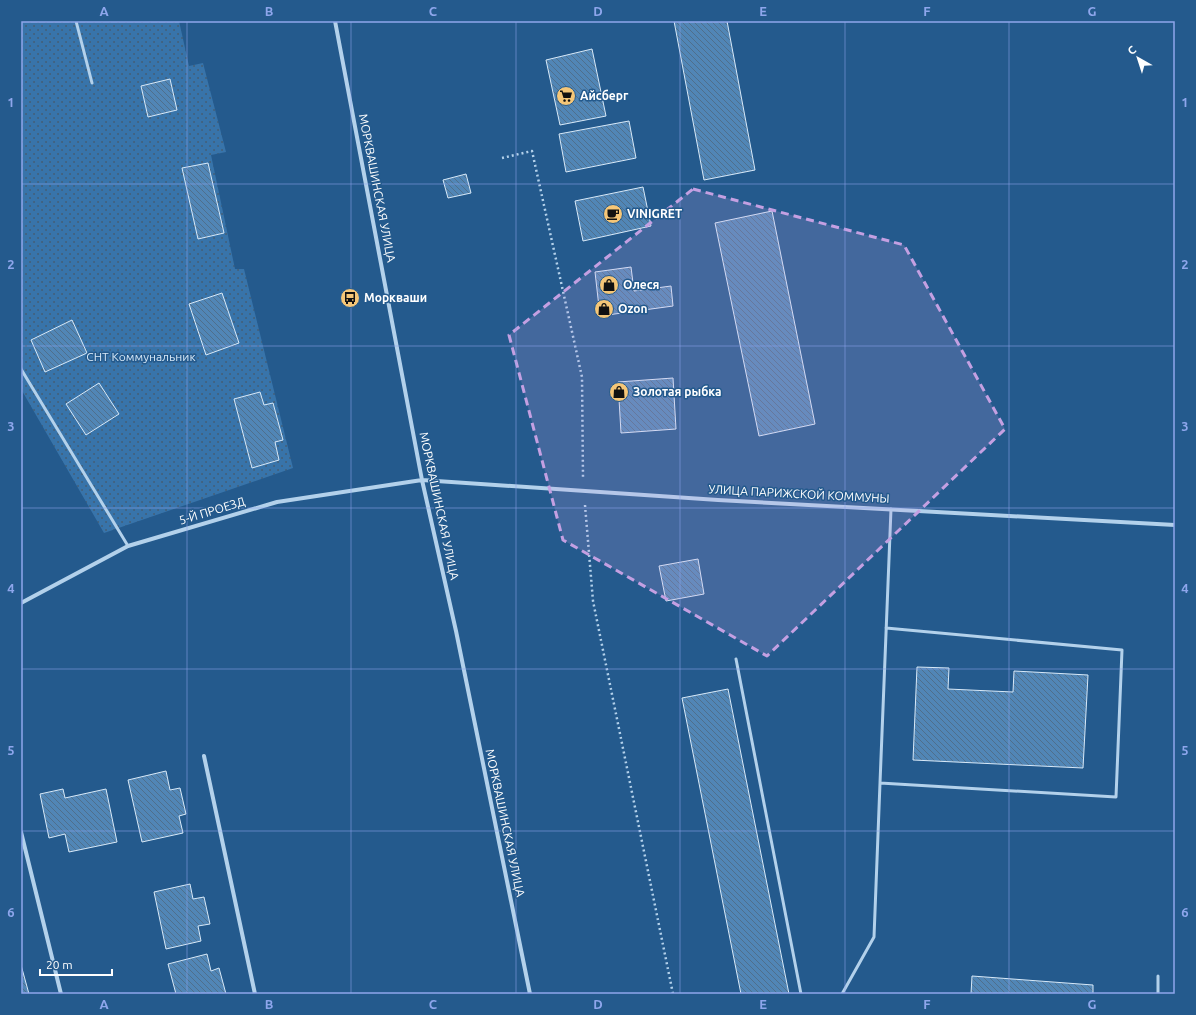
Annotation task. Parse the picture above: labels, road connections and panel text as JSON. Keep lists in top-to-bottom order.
{
  "streets": {
    "street": ["МОРКВАШИНСКАЯ УЛИЦА", "УЛИЦА ПАРИЖСКОЙ КОММУНЫ", "5-Й ПРОЕЗД"]
  },
  "crossings": [
    ["МОРКВАШИНСКАЯ УЛИЦА", "УЛИЦА ПАРИЖСКОЙ КОММУНЫ"],
    ["МОРКВАШИНСКАЯ УЛИЦА", "5-Й ПРОЕЗД"],
    ["УЛИЦА ПАРИЖСКОЙ КОММУНЫ", "5-Й ПРОЕЗД"]
  ],
  "parks": ["СНТ Коммунальник"],
  "places": {
    "supermarket": ["Айсберг"],
    "cafe": ["VINIGRET"],
    "shop": ["Олеся", "Ozon", "Золотая рыбка"],
    "bus stop": ["Моркваши"]
  },
  "scale_bar": "20 m",
  "north": "top left",
  "grid": {
    "columns": [
      "A",
      "B",
      "C",
      "D",
      "E",
      "F",
      "G"
    ],
    "rows": [
      "1",
      "2",
      "3",
      "4",
      "5",
      "6"
    ]
  }
}
